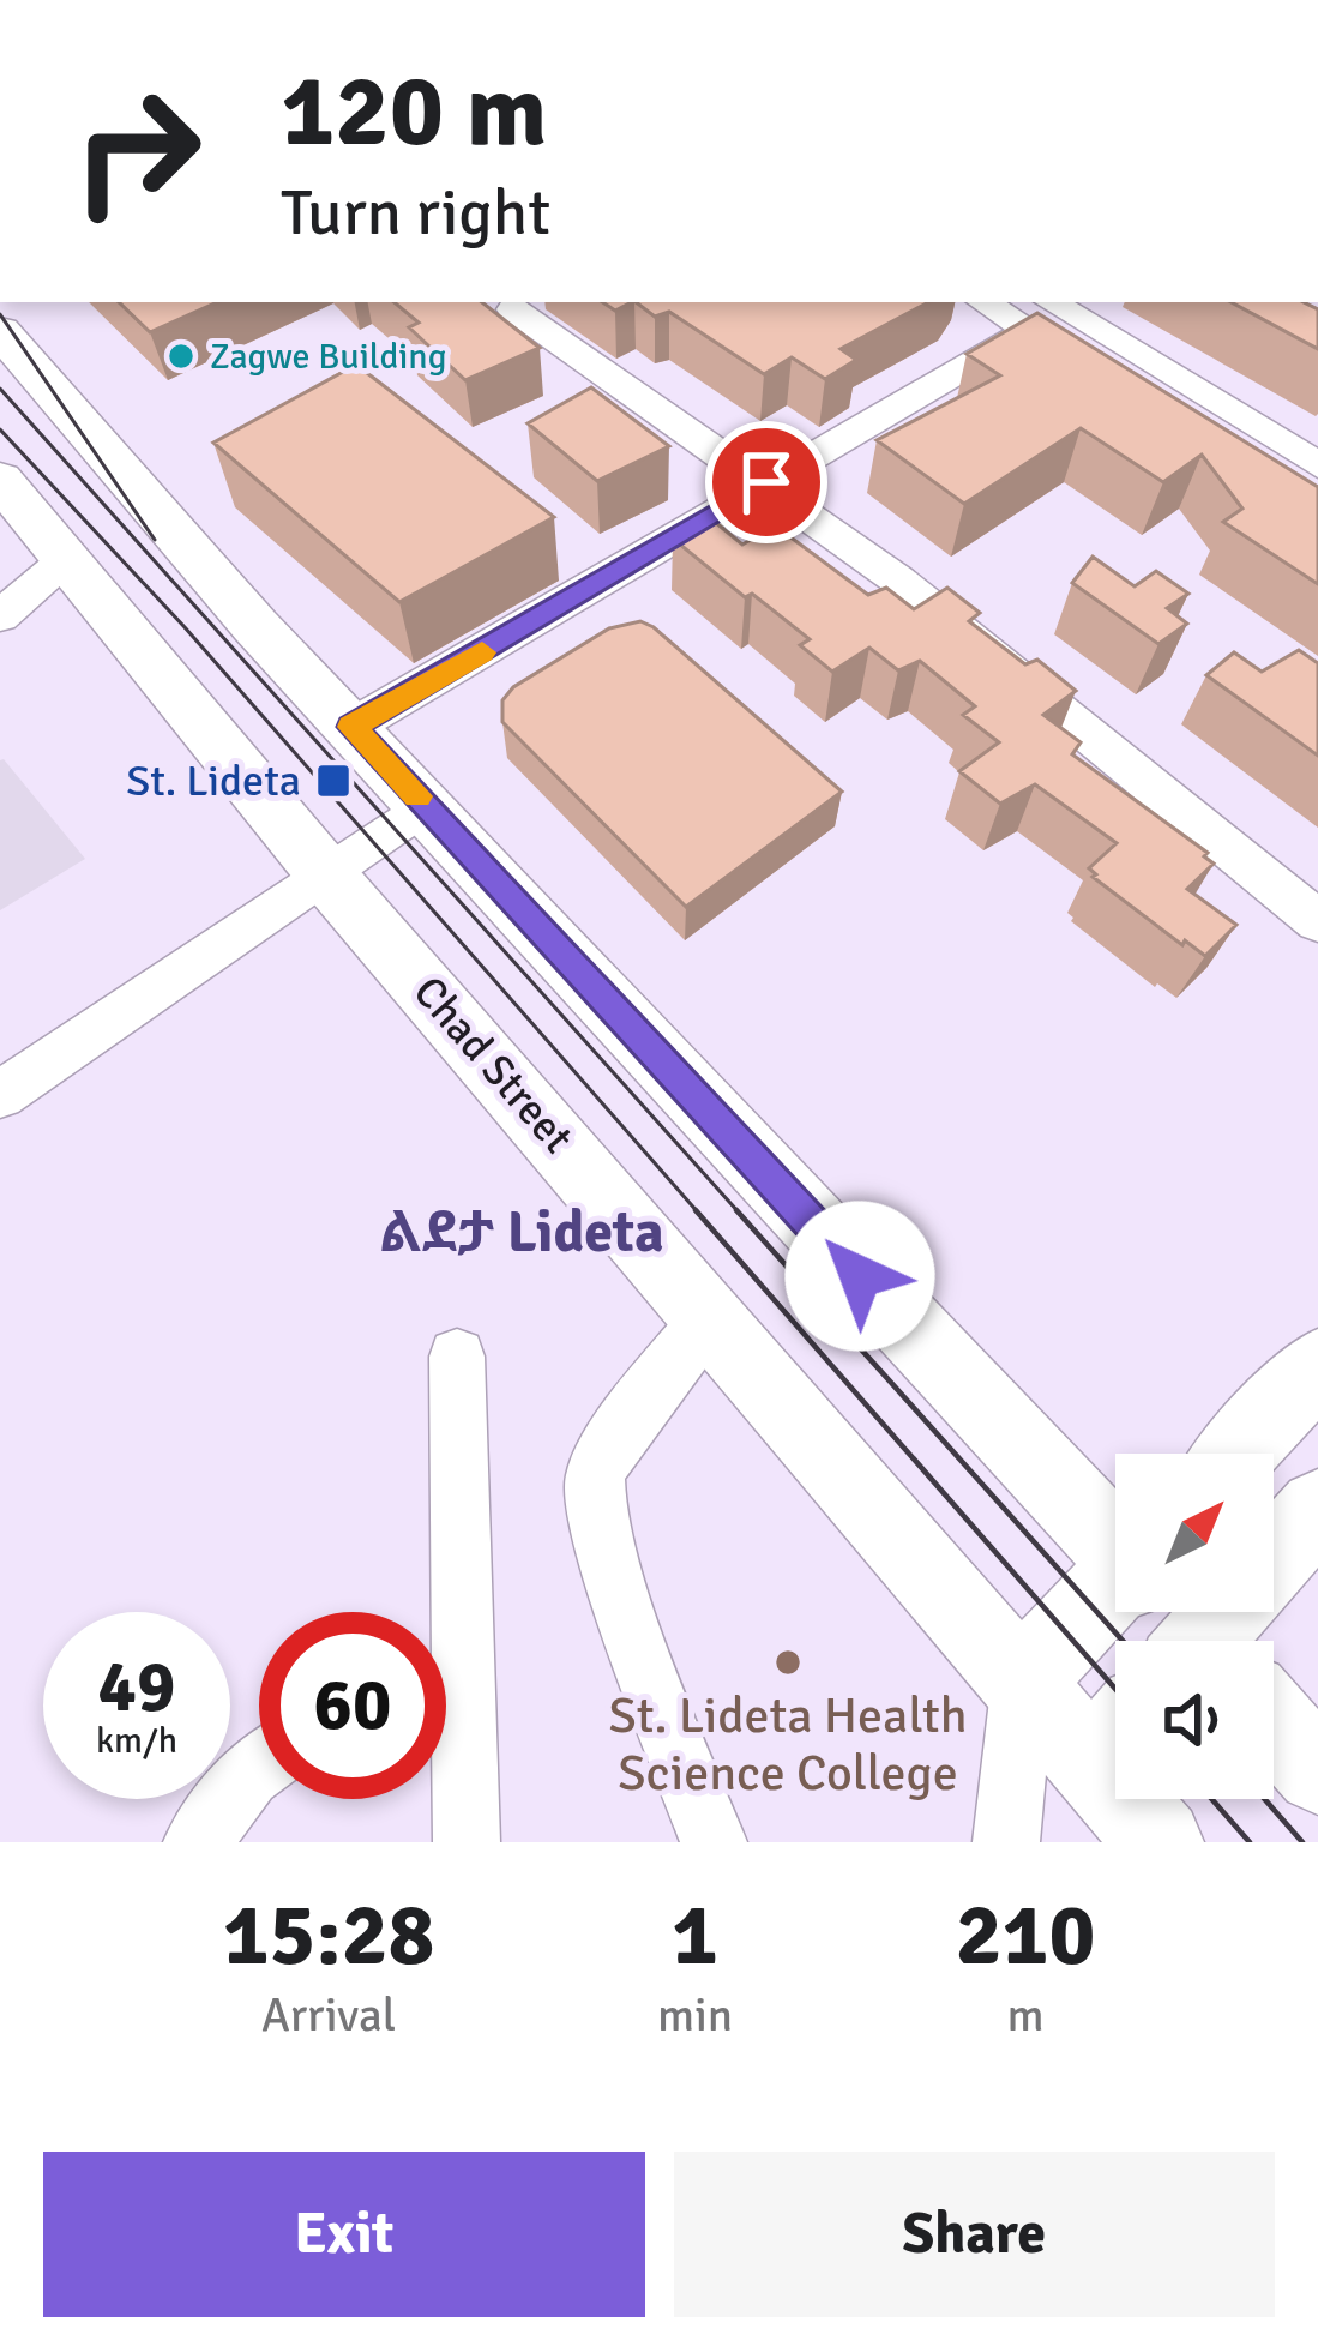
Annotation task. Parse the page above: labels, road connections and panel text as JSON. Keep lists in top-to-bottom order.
{
  "streets": {
    "main road": ["Chad Street"]
  },
  "districts": ["ልደታ Lideta"],
  "places": {
    "other": ["Zagwe Building", "St. Lideta Health Science College"],
    "transit": ["St. Lideta"]
  },
  "north": "top right",
  "page": {
    "turn": ["120 m", "Turn right"],
    "speed": "49 km/h",
    "limit": "60",
    "eta": [
      "15:28",
      "Arrival",
      "1",
      "min",
      "210",
      "m"
    ],
    "buttons": ["Exit", "Share"]
  }
}
